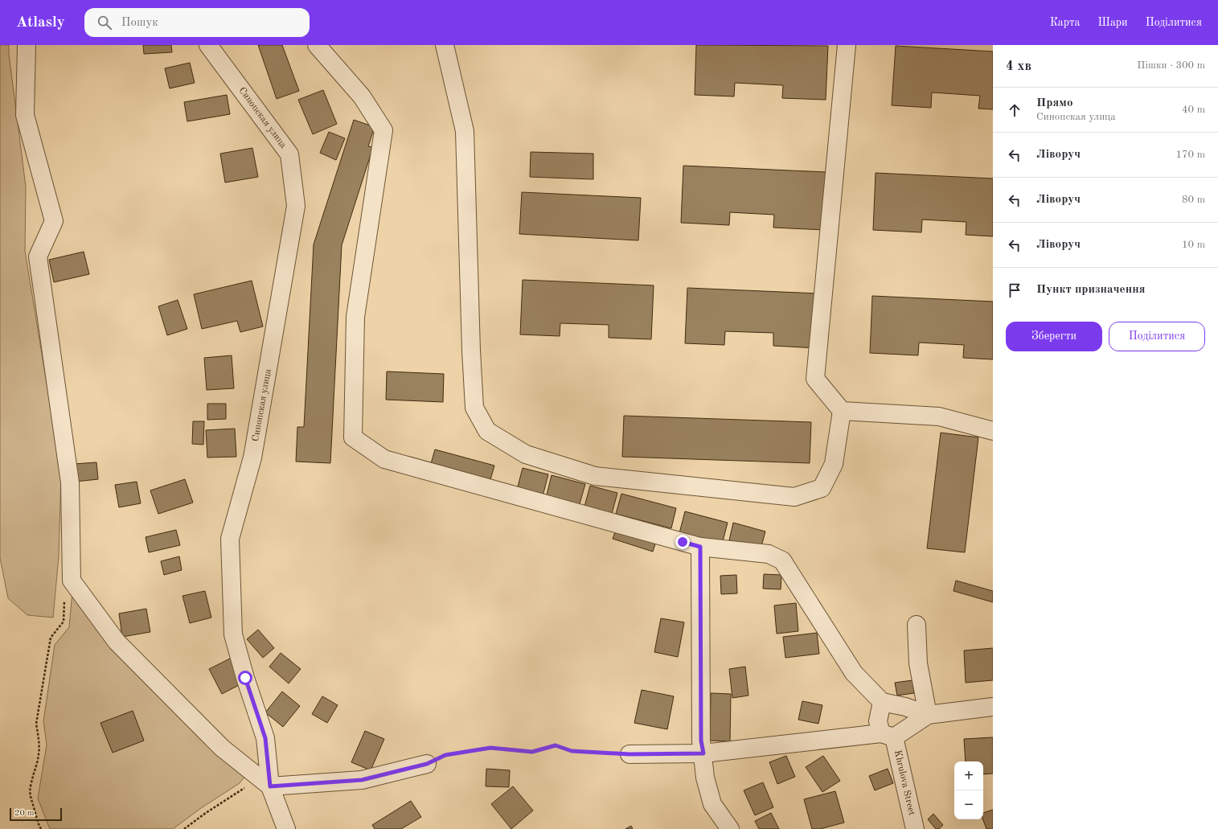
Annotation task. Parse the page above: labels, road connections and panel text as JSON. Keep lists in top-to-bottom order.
{
  "streets": {
    "street": ["Синопская улица", "Khrulova Street"]
  },
  "scale_bar": "20 m",
  "page": {
    "header": "Atlasly",
    "search": "Пошук",
    "nav": ["Карта", "Шари", "Поділитися"],
    "heading": ["4 хв", "Пішки · 300 m"],
    "list": [
      ["Прямо", "Синопская улица", "40 m"],
      ["Ліворуч", "170 m"],
      ["Ліворуч", "80 m"],
      ["Ліворуч", "10 m"],
      "Пункт призначення"
    ],
    "buttons": ["Зберегти", "Поділитися"],
    "map_buttons": ["+", "−"],
    "scale": "20 m"
  }
}
